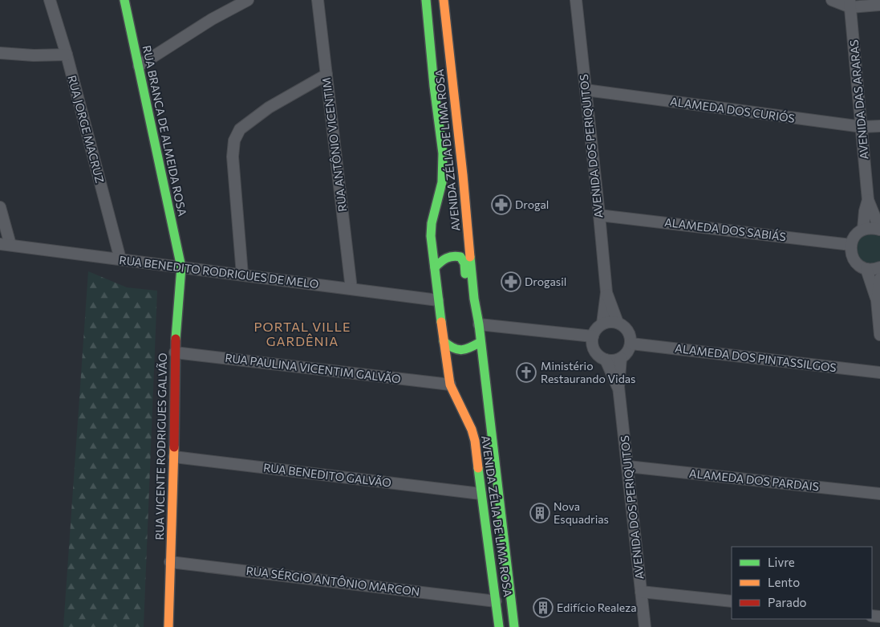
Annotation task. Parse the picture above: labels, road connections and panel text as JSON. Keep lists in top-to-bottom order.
{
  "streets": {
    "main road": ["RUA BRANCA DE ALMEIDA ROSA", "AVENIDA ZÉLIA DE LIMA ROSA", "RUA VICENTE RODRIGUES GALVÃO"],
    "street": [
      "AVENIDA DAS ARARAS",
      "ALAMEDA DOS CURIÓS",
      "RUA JORGE MACRUZ",
      "RUA ANTÔNIO VICENTIM",
      "AVENIDA DOS PERIQUITOS",
      "ALAMEDA DOS SABIÁS",
      "RUA BENEDITO RODRIGUES DE MELO",
      "ALAMEDA DOS PINTASSILGOS",
      "RUA PAULINA VICENTIM GALVÃO",
      "RUA BENEDITO GALVÃO",
      "ALAMEDA DOS PARDAIS",
      "RUA SÉRGIO ANTÔNIO MARCON"
    ]
  },
  "crossings": [
    ["AVENIDA DAS ARARAS", "ALAMEDA DOS CURIÓS"],
    ["ALAMEDA DOS CURIÓS", "AVENIDA DOS PERIQUITOS"],
    ["RUA JORGE MACRUZ", "RUA BENEDITO RODRIGUES DE MELO"],
    ["RUA BRANCA DE ALMEIDA ROSA", "RUA BENEDITO RODRIGUES DE MELO"],
    ["RUA BRANCA DE ALMEIDA ROSA", "RUA VICENTE RODRIGUES GALVÃO"],
    ["RUA ANTÔNIO VICENTIM", "RUA BENEDITO RODRIGUES DE MELO"],
    ["AVENIDA DOS PERIQUITOS", "ALAMEDA DOS SABIÁS"],
    ["AVENIDA DOS PERIQUITOS", "ALAMEDA DOS PARDAIS"],
    ["AVENIDA ZÉLIA DE LIMA ROSA", "RUA BENEDITO RODRIGUES DE MELO"],
    ["AVENIDA ZÉLIA DE LIMA ROSA", "RUA PAULINA VICENTIM GALVÃO"],
    ["AVENIDA ZÉLIA DE LIMA ROSA", "RUA BENEDITO GALVÃO"],
    ["AVENIDA ZÉLIA DE LIMA ROSA", "RUA SÉRGIO ANTÔNIO MARCON"],
    ["RUA BENEDITO RODRIGUES DE MELO", "RUA VICENTE RODRIGUES GALVÃO"],
    ["RUA PAULINA VICENTIM GALVÃO", "RUA VICENTE RODRIGUES GALVÃO"],
    ["RUA VICENTE RODRIGUES GALVÃO", "RUA BENEDITO GALVÃO"],
    ["RUA VICENTE RODRIGUES GALVÃO", "RUA SÉRGIO ANTÔNIO MARCON"]
  ],
  "districts": ["PORTAL VILLE GARDÊNIA"],
  "places": {
    "pharmacy": ["Drogal", "Drogasil"],
    "church": ["Ministério Restaurando Vidas"],
    "building": ["Nova Esquadrias", "Edifício Realeza"]
  },
  "legend": ["Livre", "Lento", "Parado"]
}
